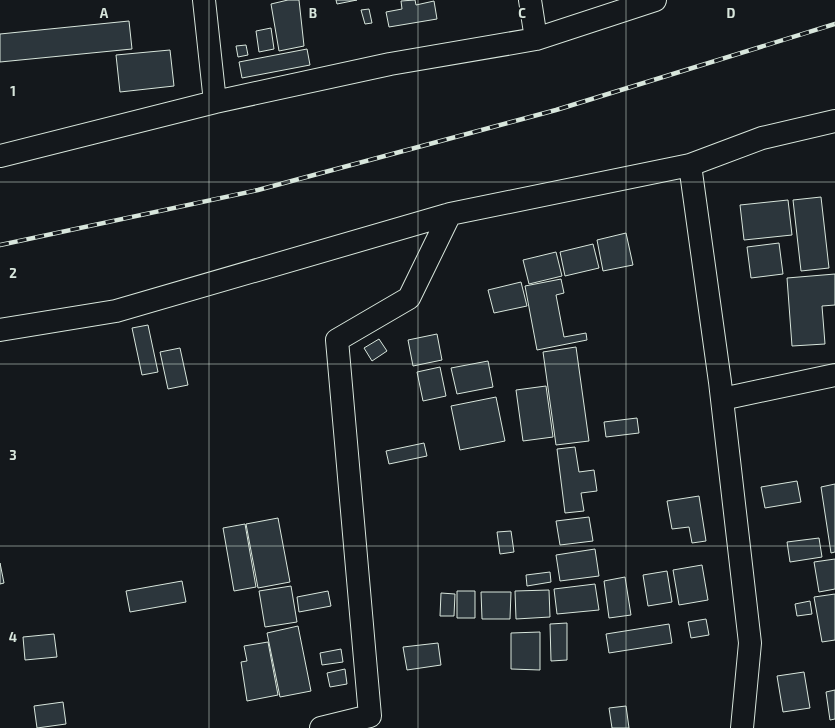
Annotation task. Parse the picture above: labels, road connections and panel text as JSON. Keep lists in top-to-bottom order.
{
  "grid": {
    "columns": [
      "A",
      "B",
      "C",
      "D"
    ],
    "rows": [
      "1",
      "2",
      "3",
      "4"
    ]
  }
}
